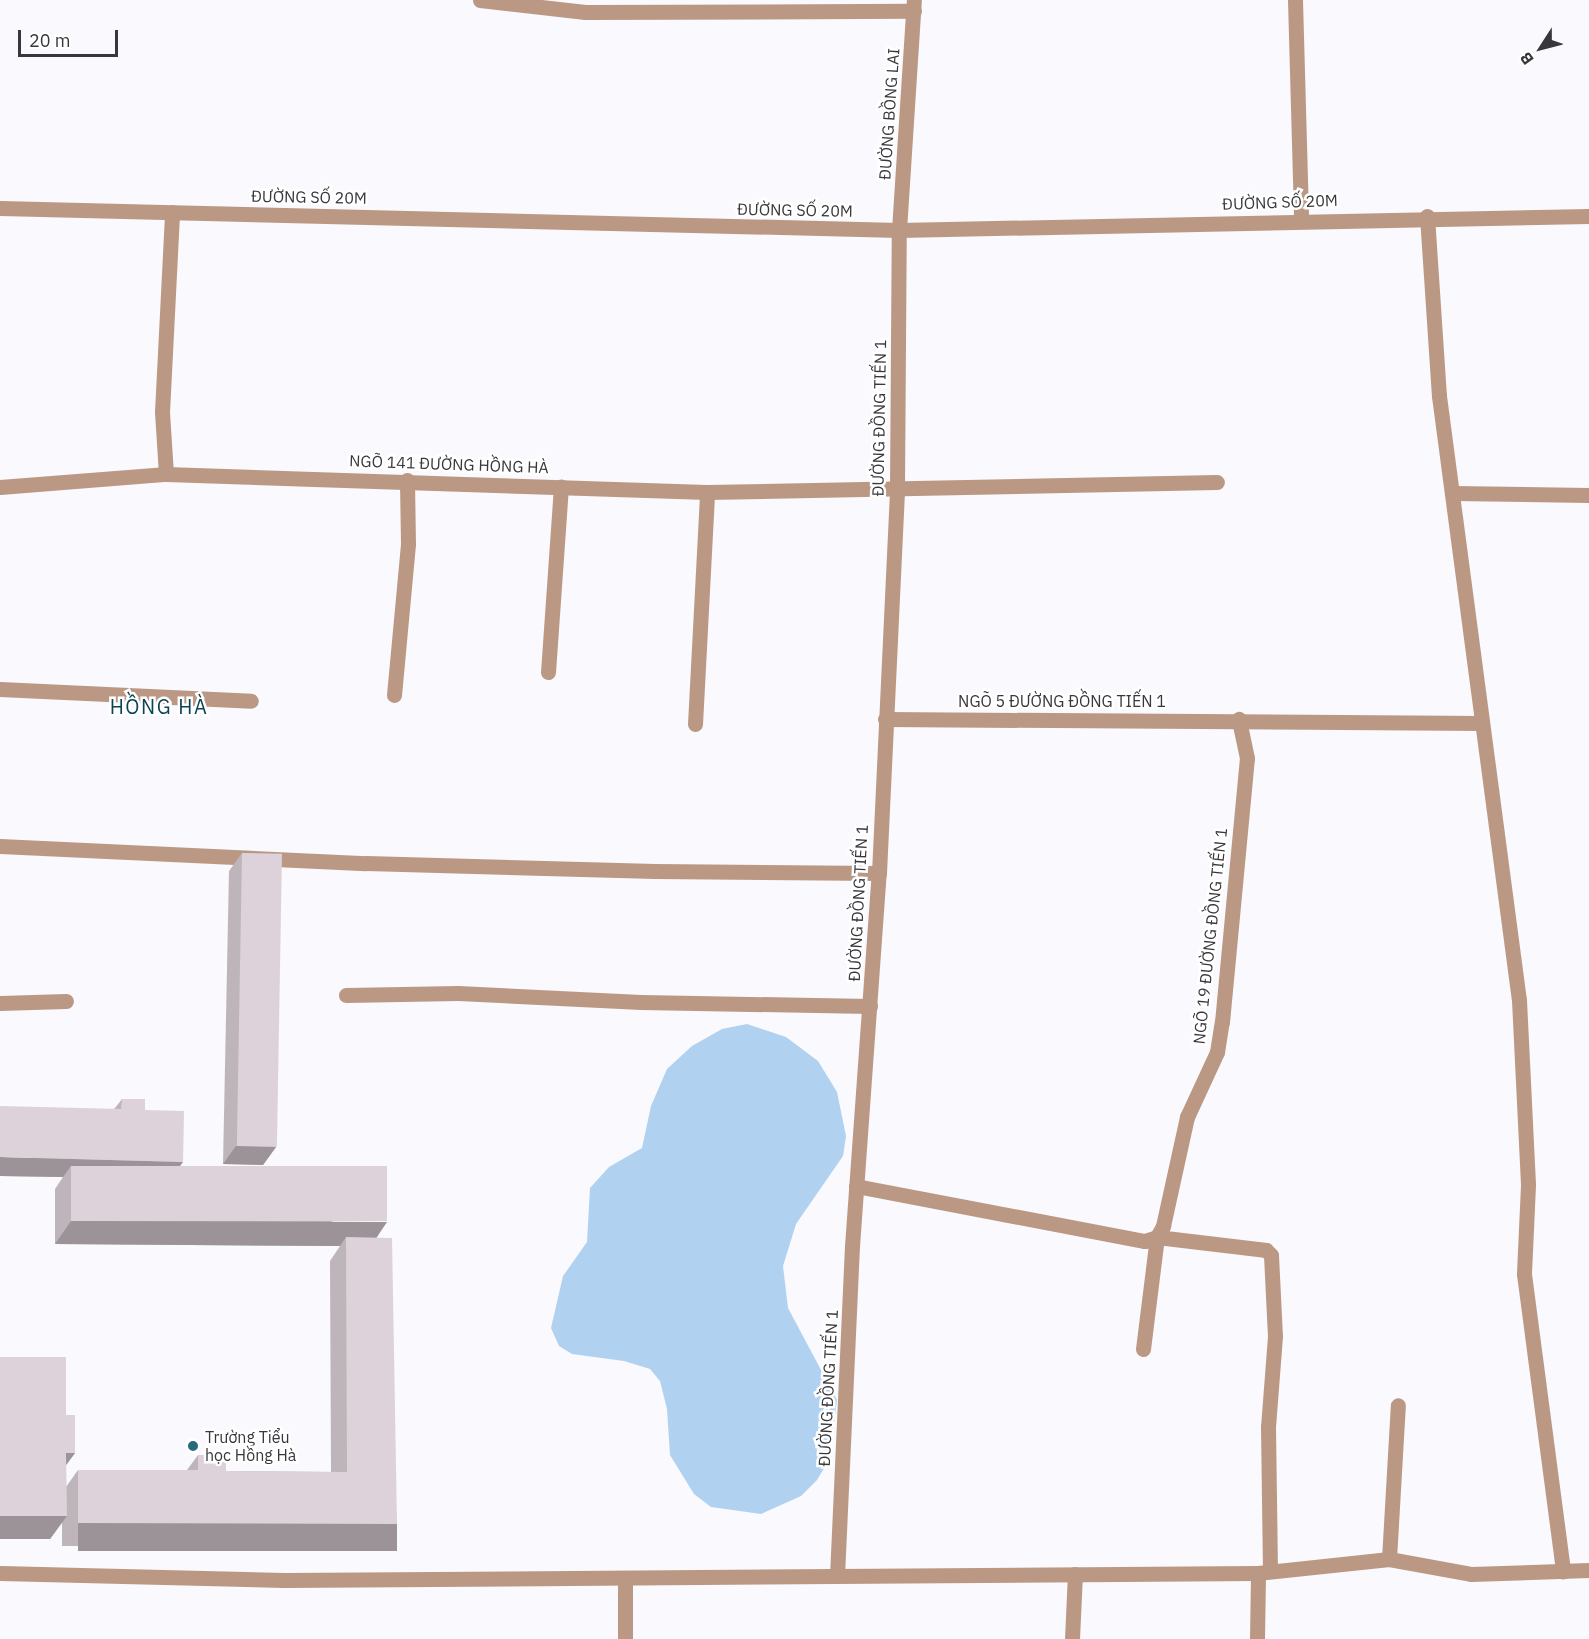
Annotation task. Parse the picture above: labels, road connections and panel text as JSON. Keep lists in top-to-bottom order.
{
  "streets": {
    "street": [
      "ĐƯỜNG BỒNG LAI",
      "ĐƯỜNG SỐ 20M",
      "ĐƯỜNG ĐỒNG TIẾN 1",
      "NGÕ 141 ĐƯỜNG HỒNG HÀ",
      "NGÕ 5 ĐƯỜNG ĐỒNG TIẾN 1",
      "NGÕ 19 ĐƯỜNG ĐỒNG TIẾN 1"
    ]
  },
  "crossings": [
    ["ĐƯỜNG BỒNG LAI", "ĐƯỜNG SỐ 20M"],
    ["ĐƯỜNG BỒNG LAI", "ĐƯỜNG ĐỒNG TIẾN 1"],
    ["ĐƯỜNG SỐ 20M", "ĐƯỜNG ĐỒNG TIẾN 1"],
    ["ĐƯỜNG ĐỒNG TIẾN 1", "NGÕ 141 ĐƯỜNG HỒNG HÀ"],
    ["ĐƯỜNG ĐỒNG TIẾN 1", "NGÕ 5 ĐƯỜNG ĐỒNG TIẾN 1"],
    ["NGÕ 5 ĐƯỜNG ĐỒNG TIẾN 1", "NGÕ 19 ĐƯỜNG ĐỒNG TIẾN 1"]
  ],
  "districts": ["HỒNG HÀ"],
  "places": ["Trường Tiểu học Hồng Hà"],
  "scale_bar": "20 m",
  "north": "bottom left"
}
